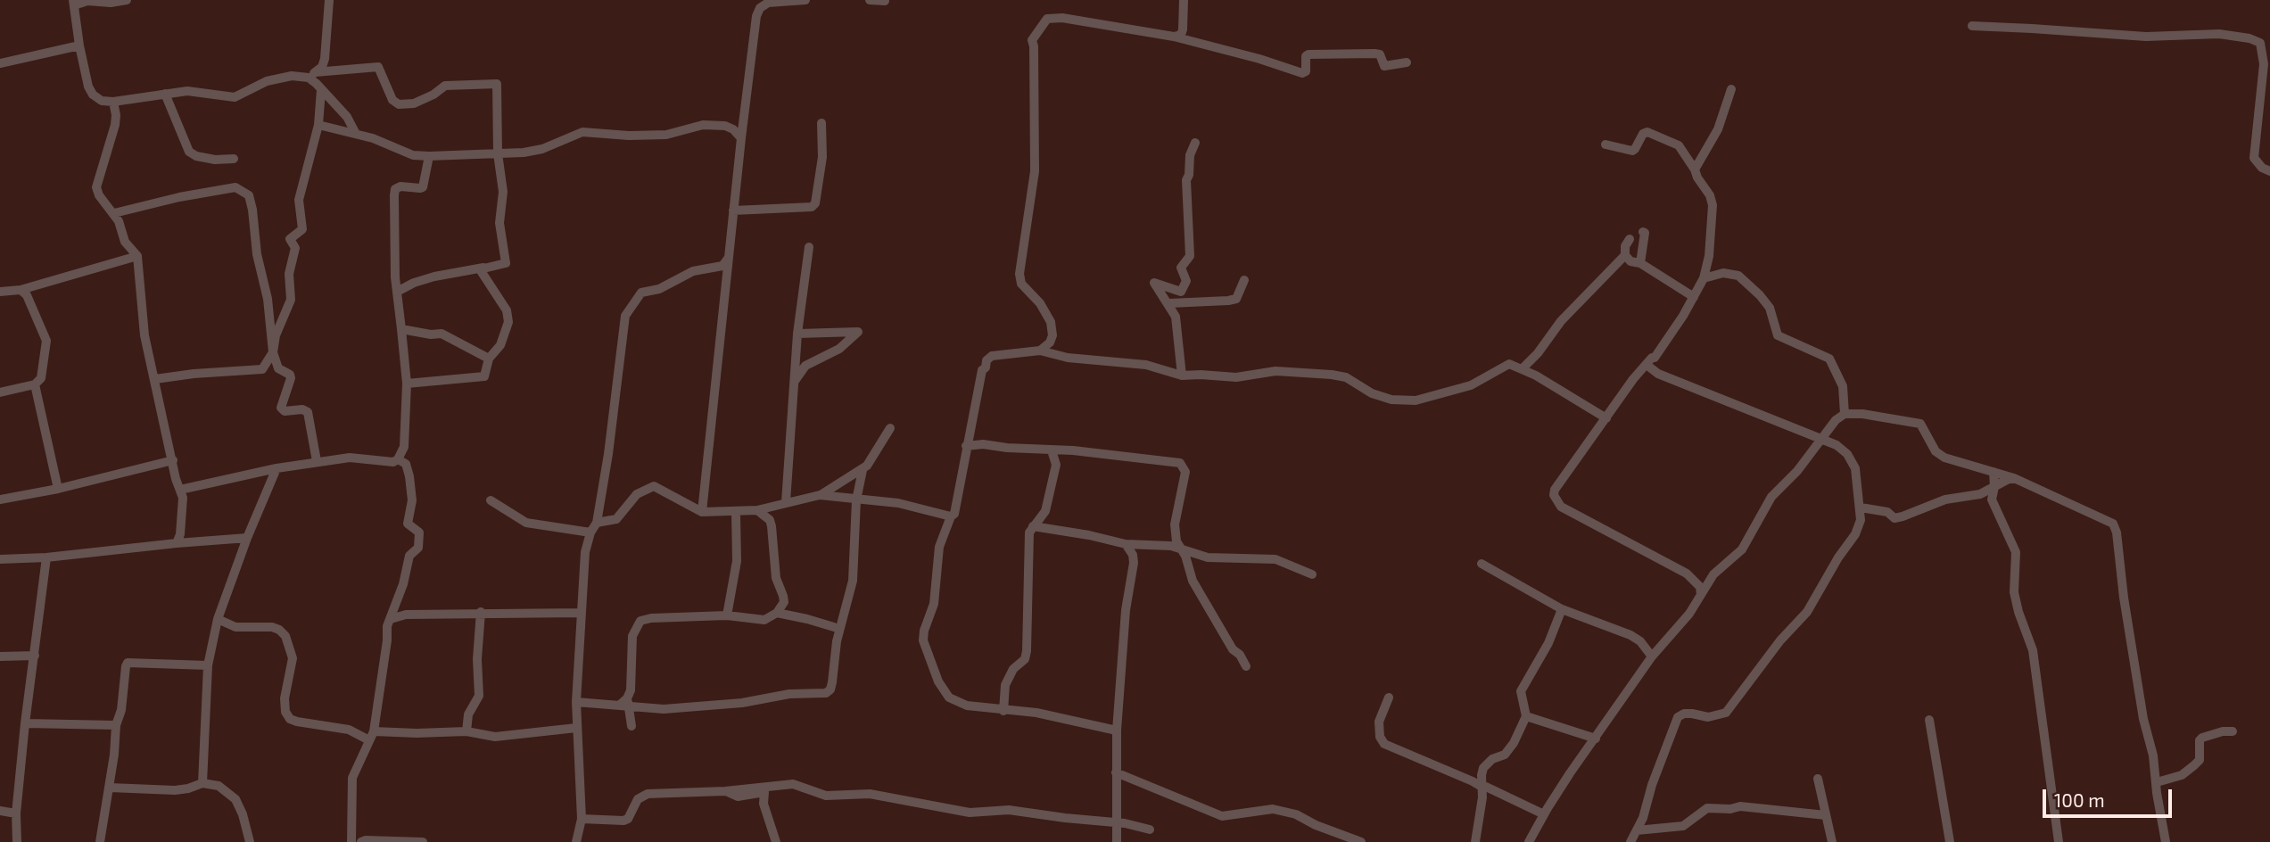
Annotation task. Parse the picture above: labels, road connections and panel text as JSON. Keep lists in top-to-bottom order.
{
  "scale_bar": "100 m"
}
